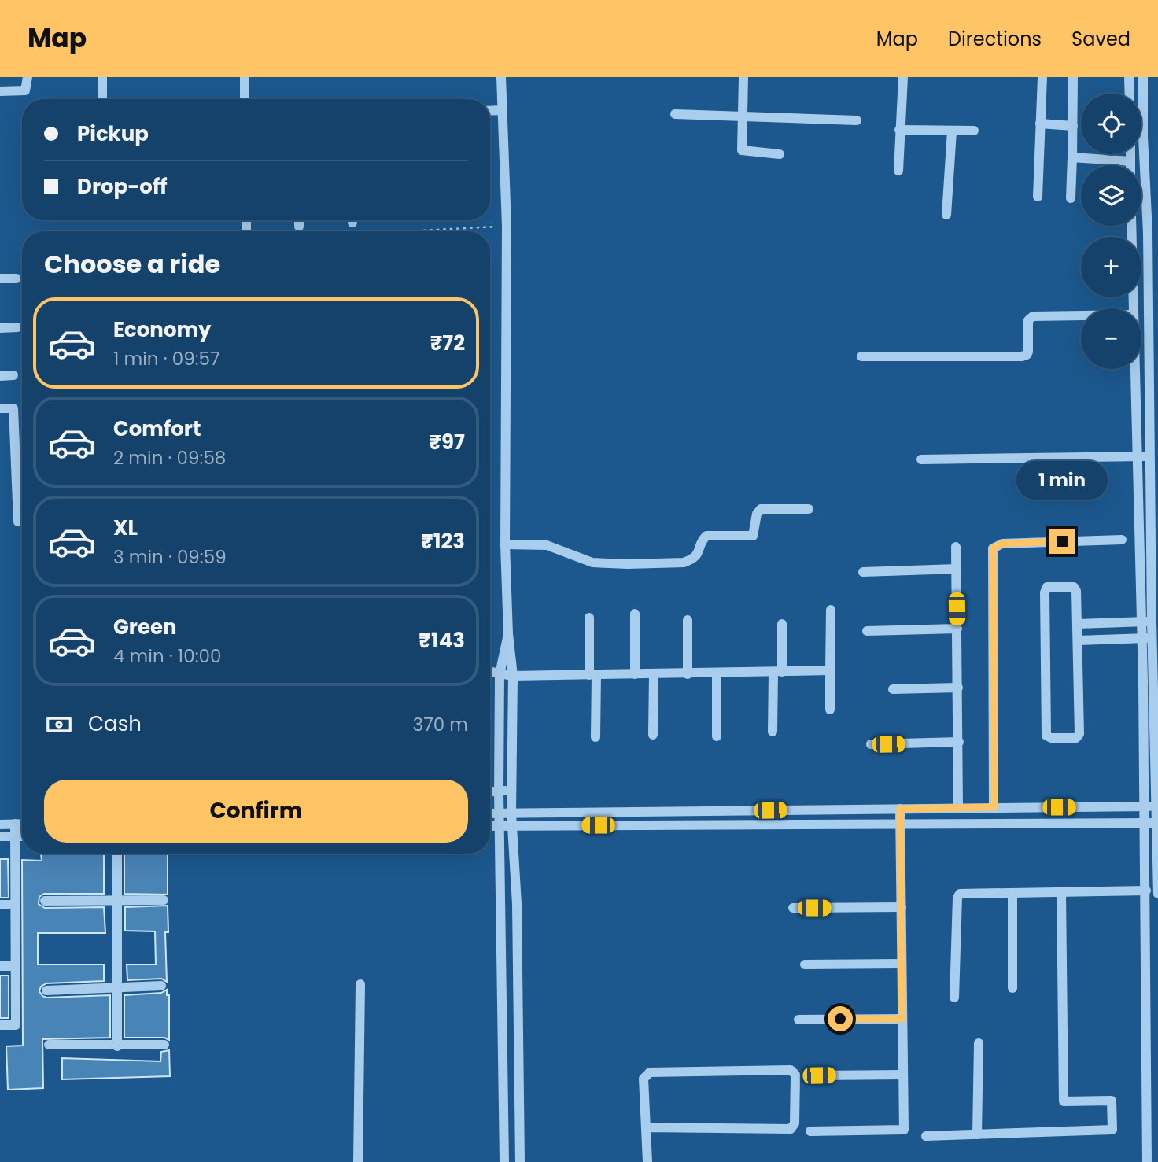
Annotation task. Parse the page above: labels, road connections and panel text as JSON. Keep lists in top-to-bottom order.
{
  "page": {
    "header": "Map",
    "nav": ["Map", "Directions", "Saved"],
    "map_buttons": ["+", "−"],
    "banner": ["Pickup", "Drop-off"],
    "heading": "Choose a ride",
    "list": [
      {
        "name": "Economy",
        "note": "1 min · 09:57",
        "value": "₹72"
      },
      {
        "name": "Comfort",
        "note": "2 min · 09:58",
        "value": "₹97"
      },
      {
        "name": "XL",
        "note": "3 min · 09:59",
        "value": "₹123"
      },
      {
        "name": "Green",
        "note": "4 min · 10:00",
        "value": "₹143"
      }
    ],
    "bubble": "1 min",
    "pay": ["Cash", "370 m"],
    "buttons": "Confirm"
  }
}
